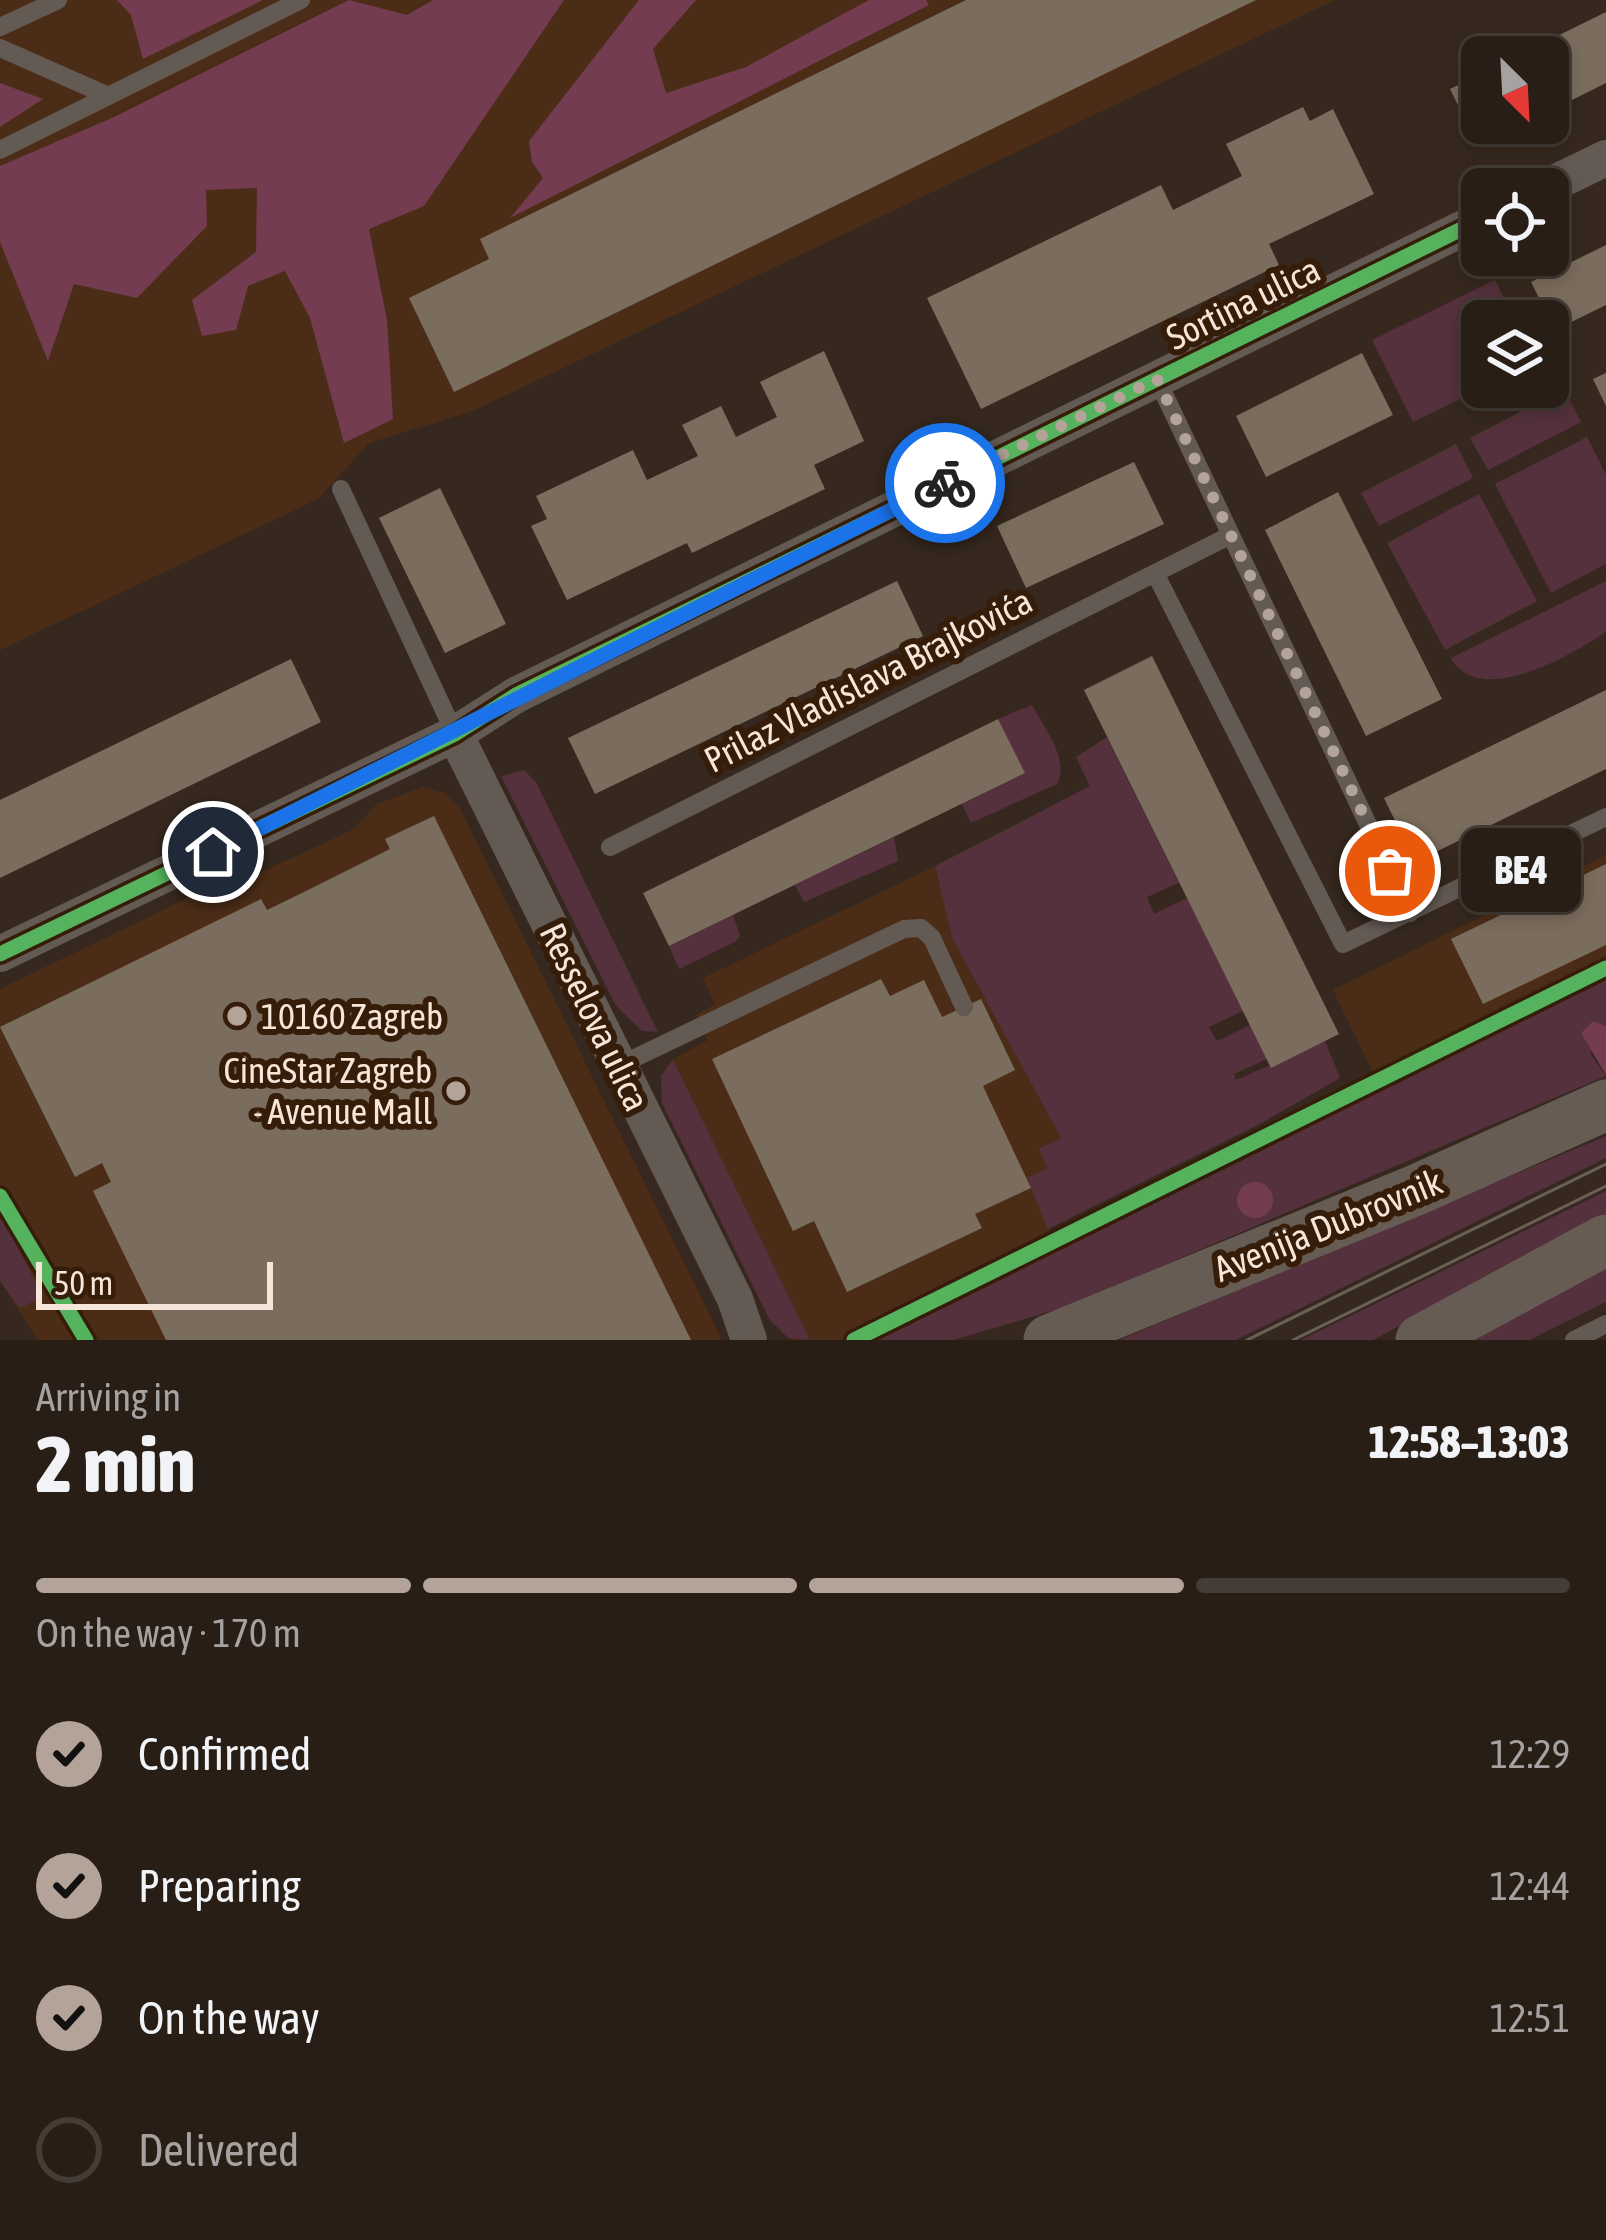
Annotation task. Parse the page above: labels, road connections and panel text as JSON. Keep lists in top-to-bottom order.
{
  "streets": {
    "main road": ["Avenija Dubrovnik"],
    "street": ["Sortina ulica", "Resselova ulica"],
    "lane": ["Prilaz Vladislava Brajkovića"]
  },
  "crossings": [
    ["Sortina ulica", "Resselova ulica"]
  ],
  "places": ["BE4", "10160 Zagreb", "CineStar Zagreb - Avenue Mall"],
  "scale_bar": "50 m",
  "north": "bottom right",
  "page": {
    "bubble": "BE4",
    "scale": "50 m",
    "heading": ["2 min", "Arriving in", "12:58–13:03"],
    "bar": "On the way · 170 m",
    "list": [
      ["Confirmed", "12:29"],
      ["Preparing", "12:44"],
      ["On the way", "12:51"],
      "Delivered"
    ]
  }
}
